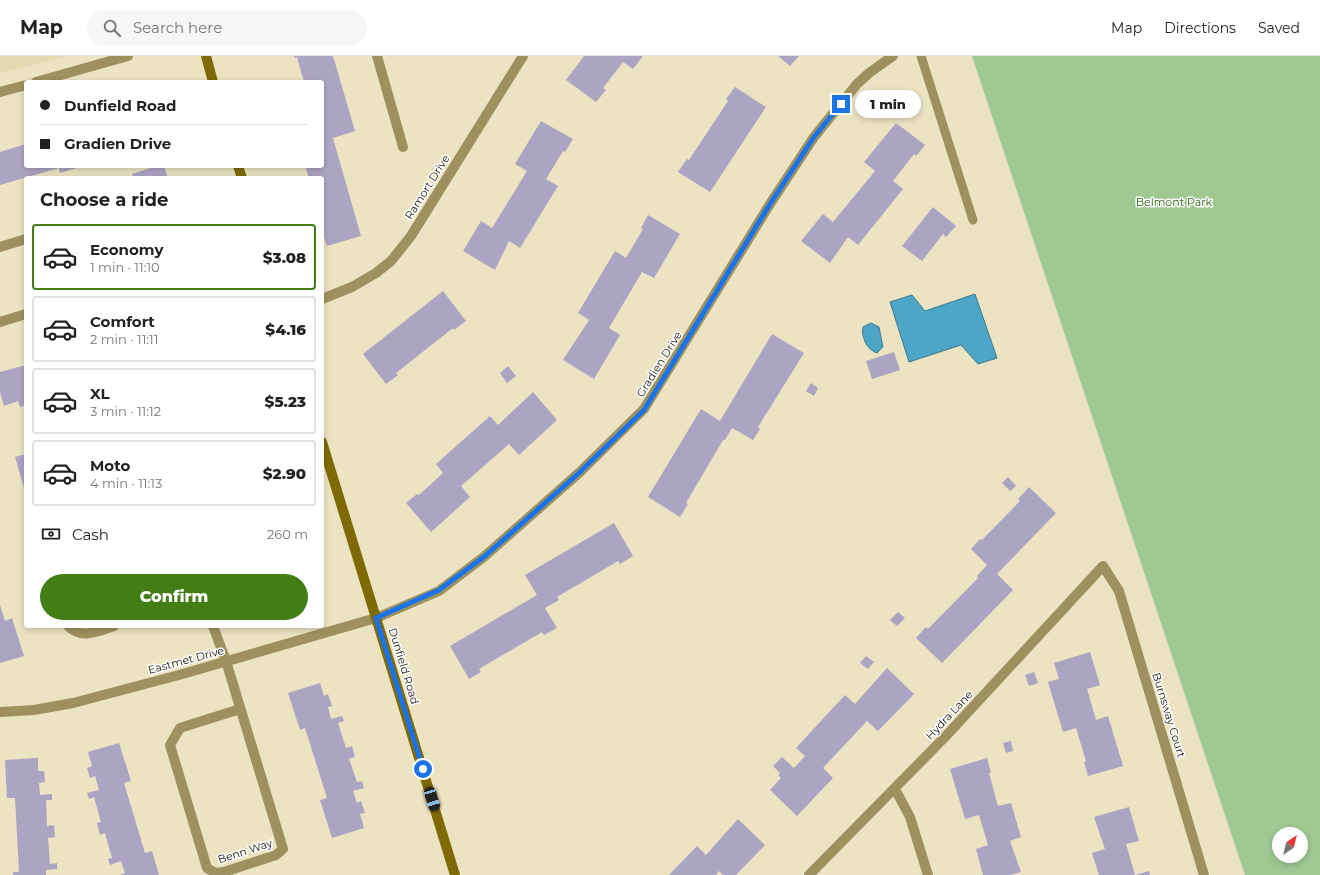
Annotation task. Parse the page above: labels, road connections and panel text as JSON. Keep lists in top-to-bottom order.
{
  "streets": {
    "street": [
      "Ramort Drive",
      "Gradien Drive",
      "Eastmet Drive",
      "Dunfield Road",
      "Hydra Lane",
      "Burnsway Court",
      "Benn Way"
    ]
  },
  "crossings": [
    ["Gradien Drive", "Eastmet Drive"],
    ["Gradien Drive", "Dunfield Road"],
    ["Eastmet Drive", "Dunfield Road"],
    ["Eastmet Drive", "Benn Way"],
    ["Hydra Lane", "Burnsway Court"]
  ],
  "parks": ["Belmont Park"],
  "north": "top right",
  "page": {
    "header": "Map",
    "search": "Search here",
    "nav": ["Map", "Directions", "Saved"],
    "banner": ["Dunfield Road", "Gradien Drive"],
    "bubble": "1 min",
    "heading": "Choose a ride",
    "list": [
      {
        "name": "Economy",
        "note": "1 min · 11:10",
        "value": "$3.08"
      },
      {
        "name": "Comfort",
        "note": "2 min · 11:11",
        "value": "$4.16"
      },
      {
        "name": "XL",
        "note": "3 min · 11:12",
        "value": "$5.23"
      },
      {
        "name": "Moto",
        "note": "4 min · 11:13",
        "value": "$2.90"
      }
    ],
    "pay": ["Cash", "260 m"],
    "buttons": "Confirm"
  }
}
